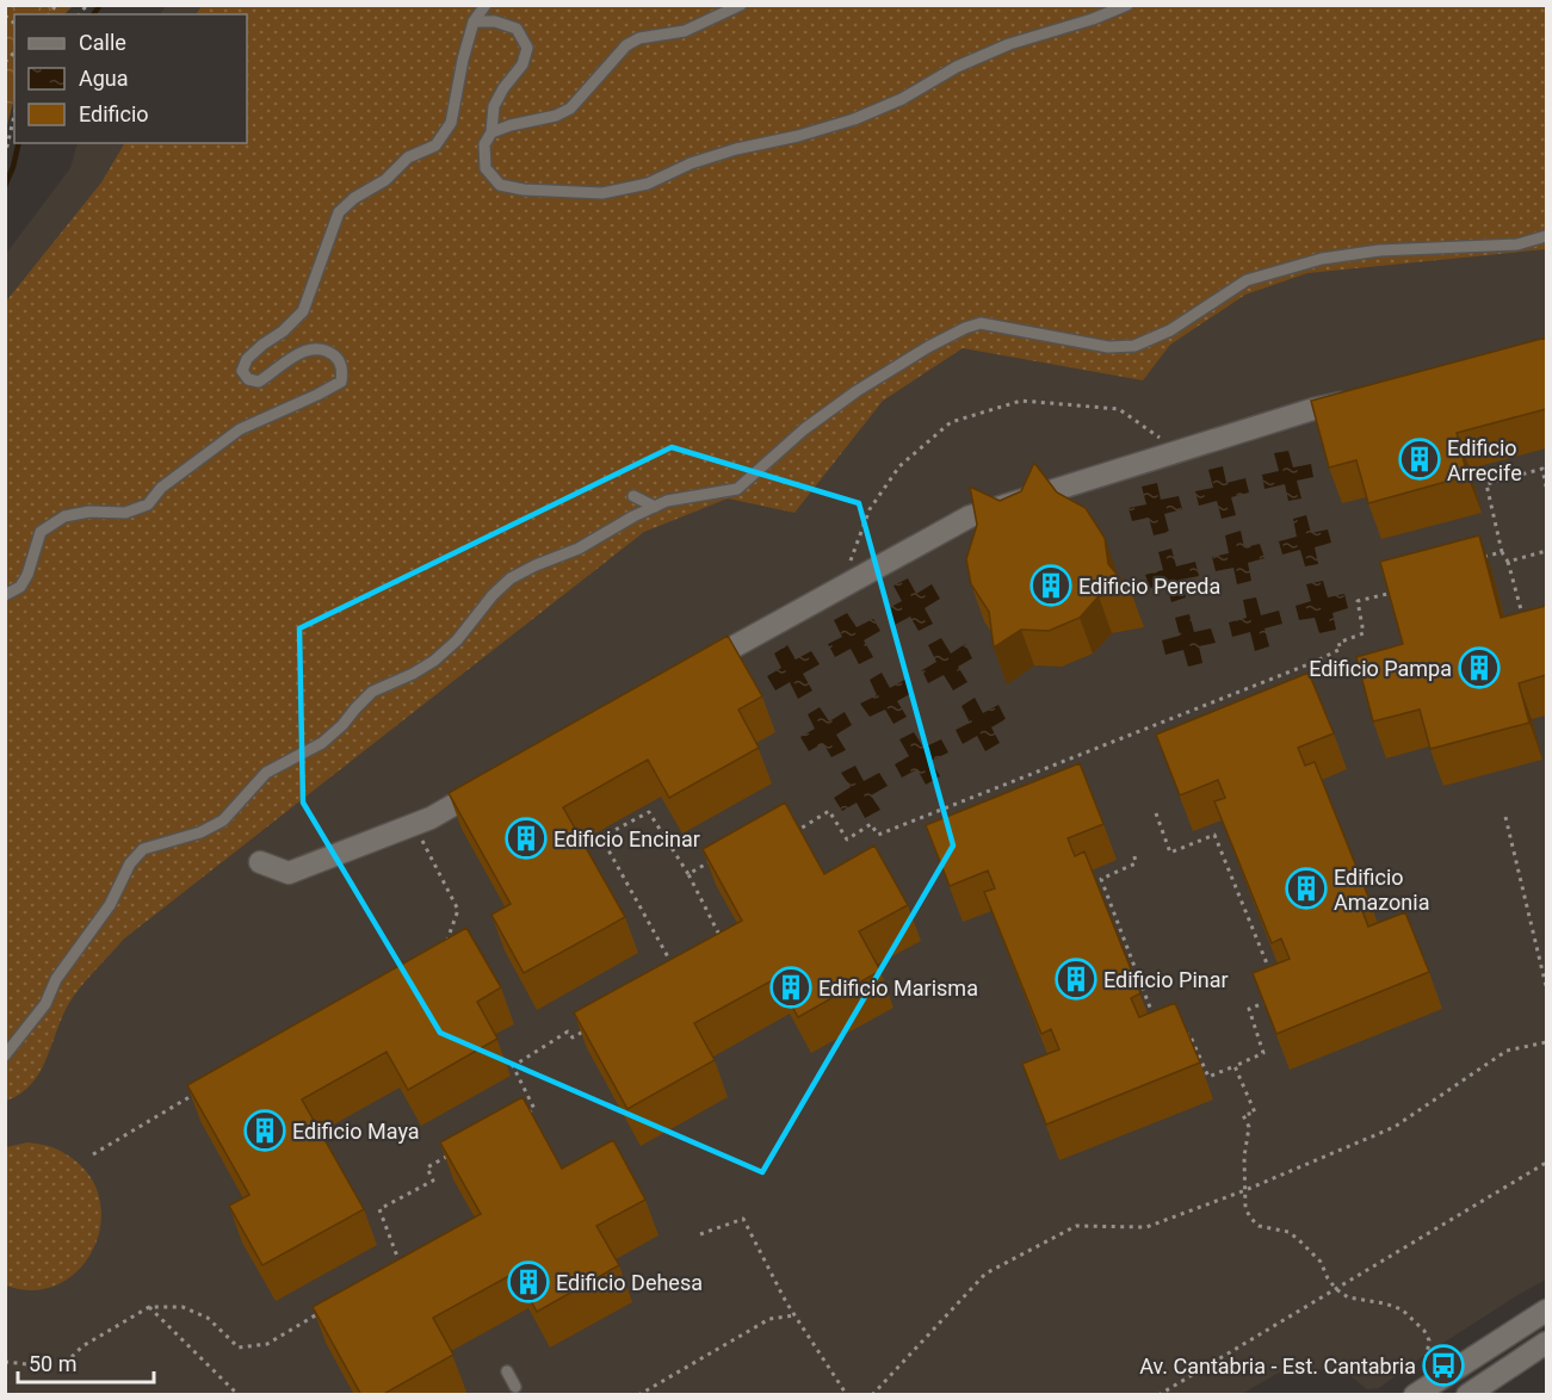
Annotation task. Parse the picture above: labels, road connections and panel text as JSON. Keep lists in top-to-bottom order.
{
  "places": {
    "building": [
      "Edificio Arrecife",
      "Edificio Pereda",
      "Edificio Pampa",
      "Edificio Encinar",
      "Edificio Amazonia",
      "Edificio Pinar",
      "Edificio Marisma",
      "Edificio Maya",
      "Edificio Dehesa"
    ],
    "bus stop": ["Av. Cantabria - Est. Cantabria"]
  },
  "legend": ["Calle", "Agua", "Edificio"],
  "scale_bar": "50 m"
}
